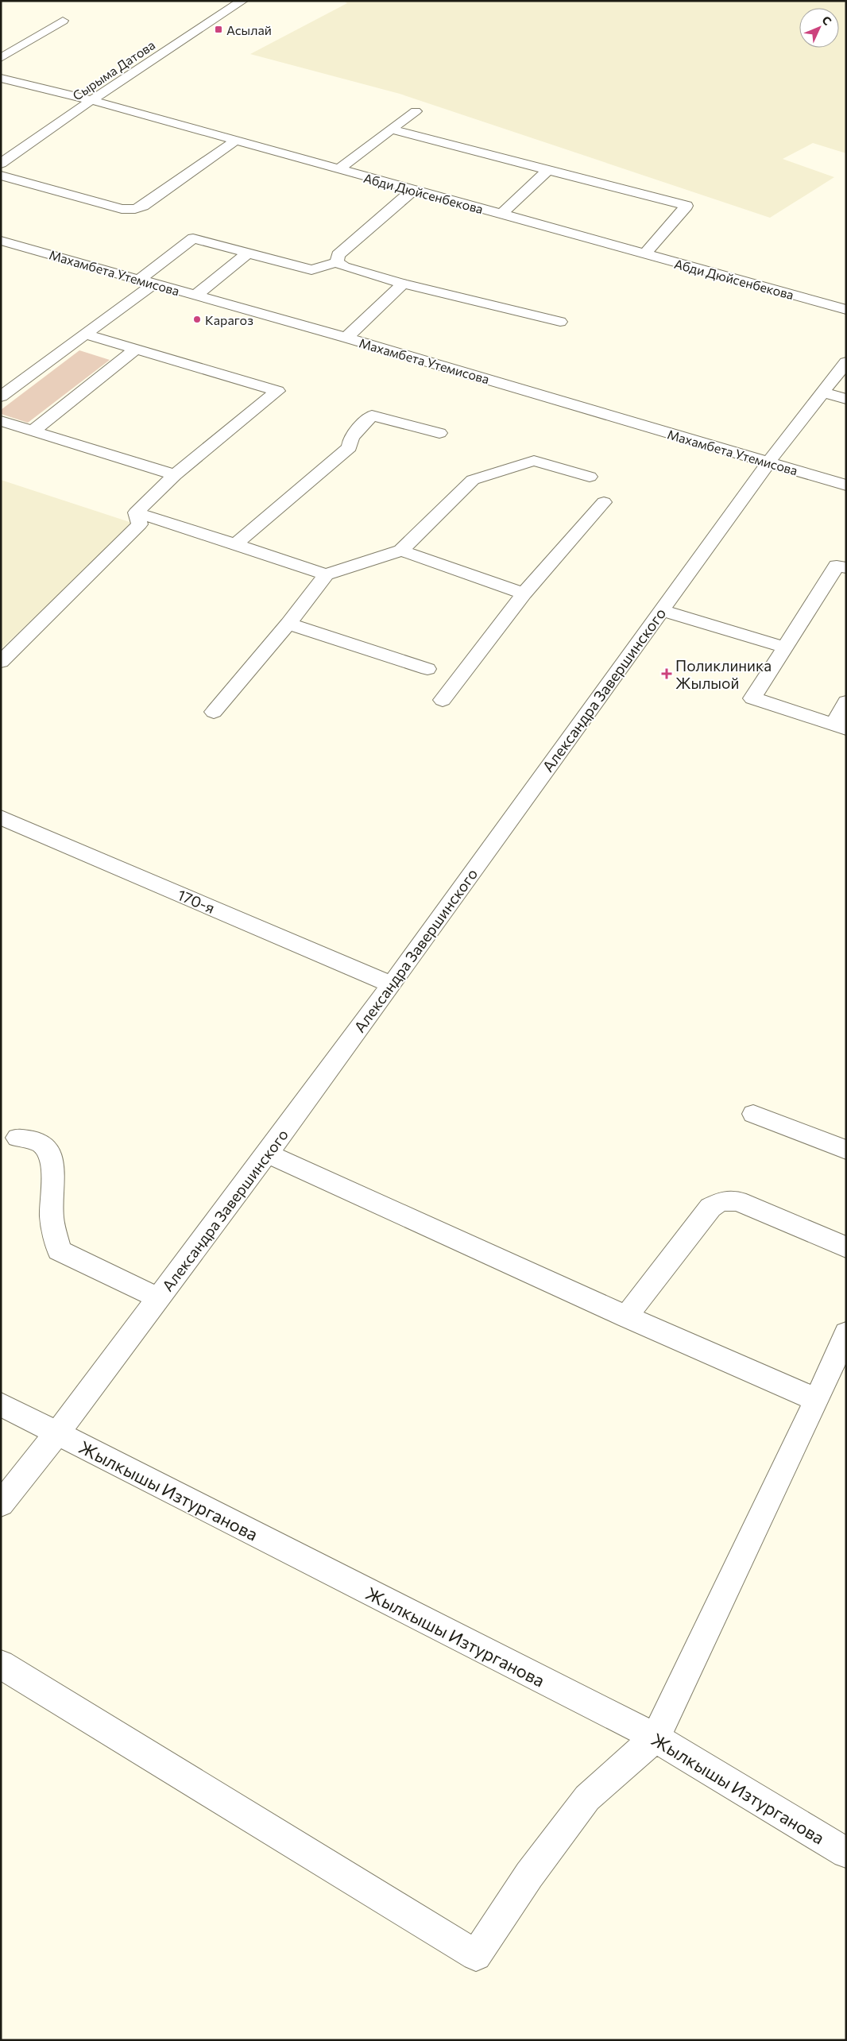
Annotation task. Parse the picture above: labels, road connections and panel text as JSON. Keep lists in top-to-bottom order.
{
  "streets": {
    "street": [
      "Сырыма Датова",
      "Абди Дюйсенбекова",
      "Махамбета Утемисова",
      "Александра Завершинского",
      "170-я",
      "Жылкышы Изтурганова"
    ]
  },
  "crossings": [
    ["Сырыма Датова", "Абди Дюйсенбекова"],
    ["Махамбета Утемисова", "Александра Завершинского"],
    ["Александра Завершинского", "170-я"],
    ["Александра Завершинского", "Жылкышы Изтурганова"]
  ],
  "places": {
    "transit": ["Асылай"],
    "other": ["Карагоз"],
    "health": ["Поликлиника Жылыой"]
  },
  "north": "top right"
}
